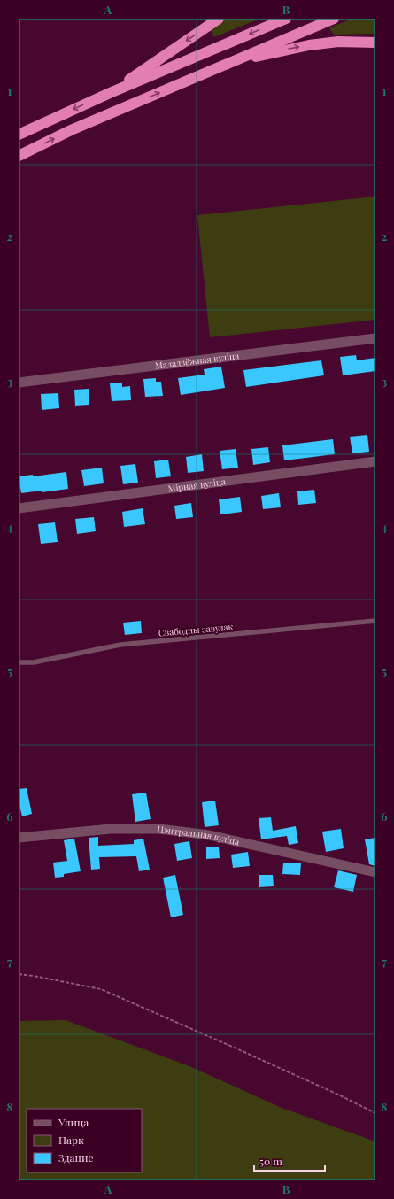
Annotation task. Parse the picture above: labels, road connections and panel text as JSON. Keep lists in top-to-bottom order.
{
  "streets": {
    "street": ["Маладзёжная вуліца", "Мірная вуліца", "Цэнтральная вуліца"],
    "lane": ["Свабодны завулак"]
  },
  "legend": ["Улица", "Парк", "Здание"],
  "scale_bar": "50 m",
  "grid": {
    "columns": ["A", "B"],
    "rows": [
      "1",
      "2",
      "3",
      "4",
      "5",
      "6",
      "7",
      "8"
    ]
  }
}
